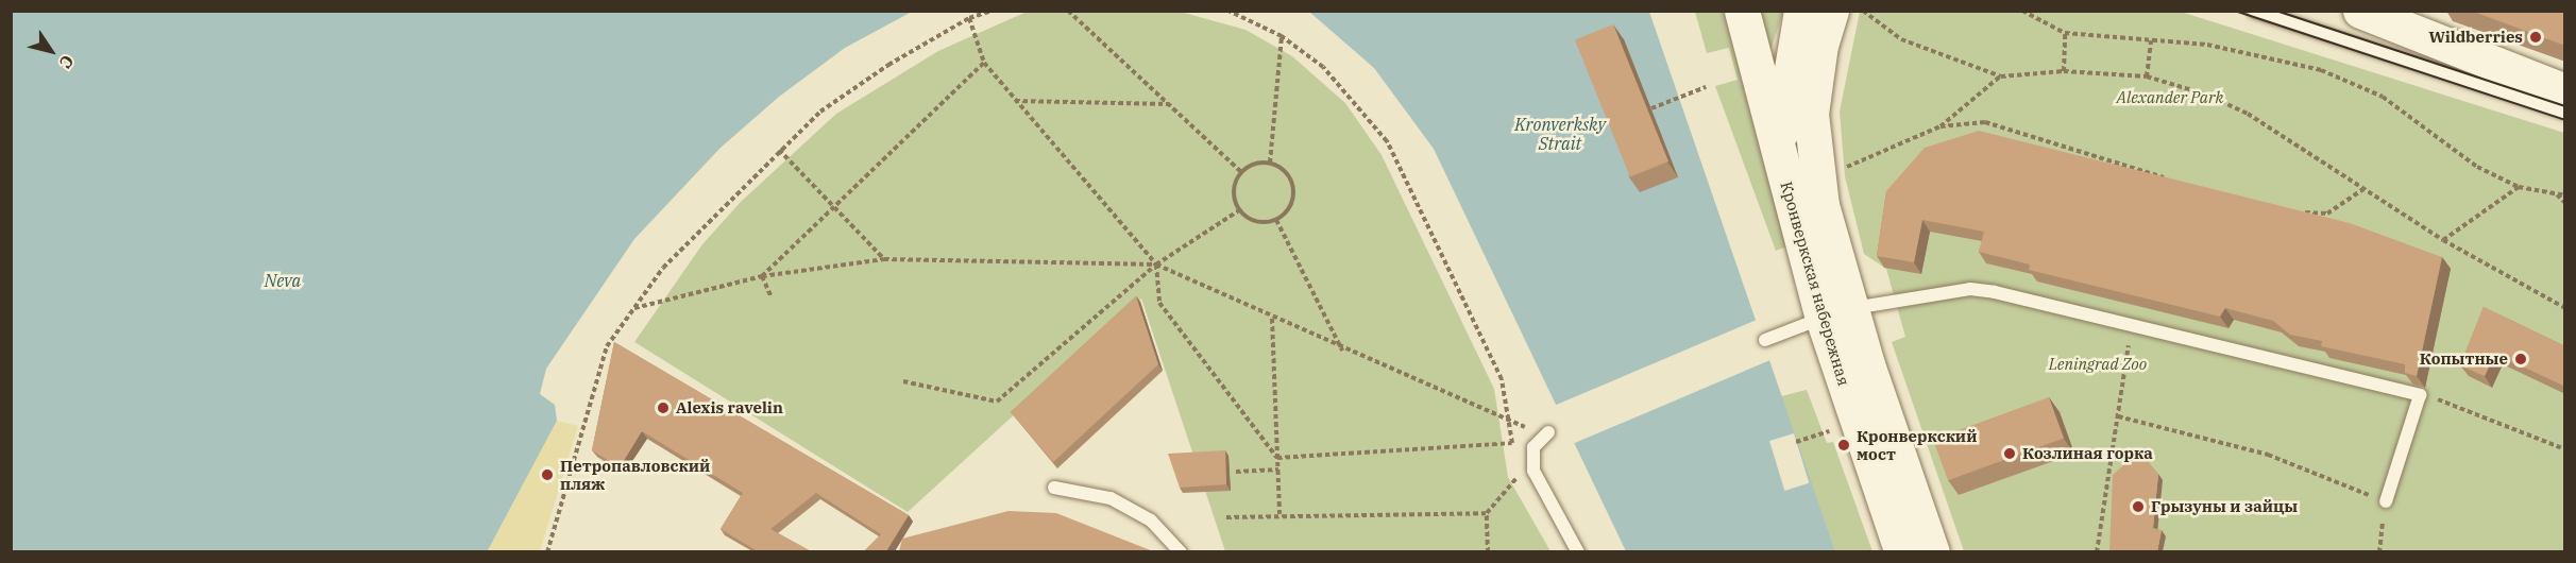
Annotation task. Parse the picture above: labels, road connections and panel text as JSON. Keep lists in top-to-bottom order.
{
  "streets": {
    "main road": ["Кронверкская набережная"]
  },
  "water": ["Kronverksky Strait", "Neva"],
  "parks": ["Alexander Park", "Leningrad Zoo"],
  "places": [
    "Wildberries",
    "Копытные",
    "Alexis ravelin",
    "Кронверкский мост",
    "Козлиная горка",
    "Петропавловский пляж",
    "Грызуны и зайцы"
  ],
  "north": "bottom right"
}
